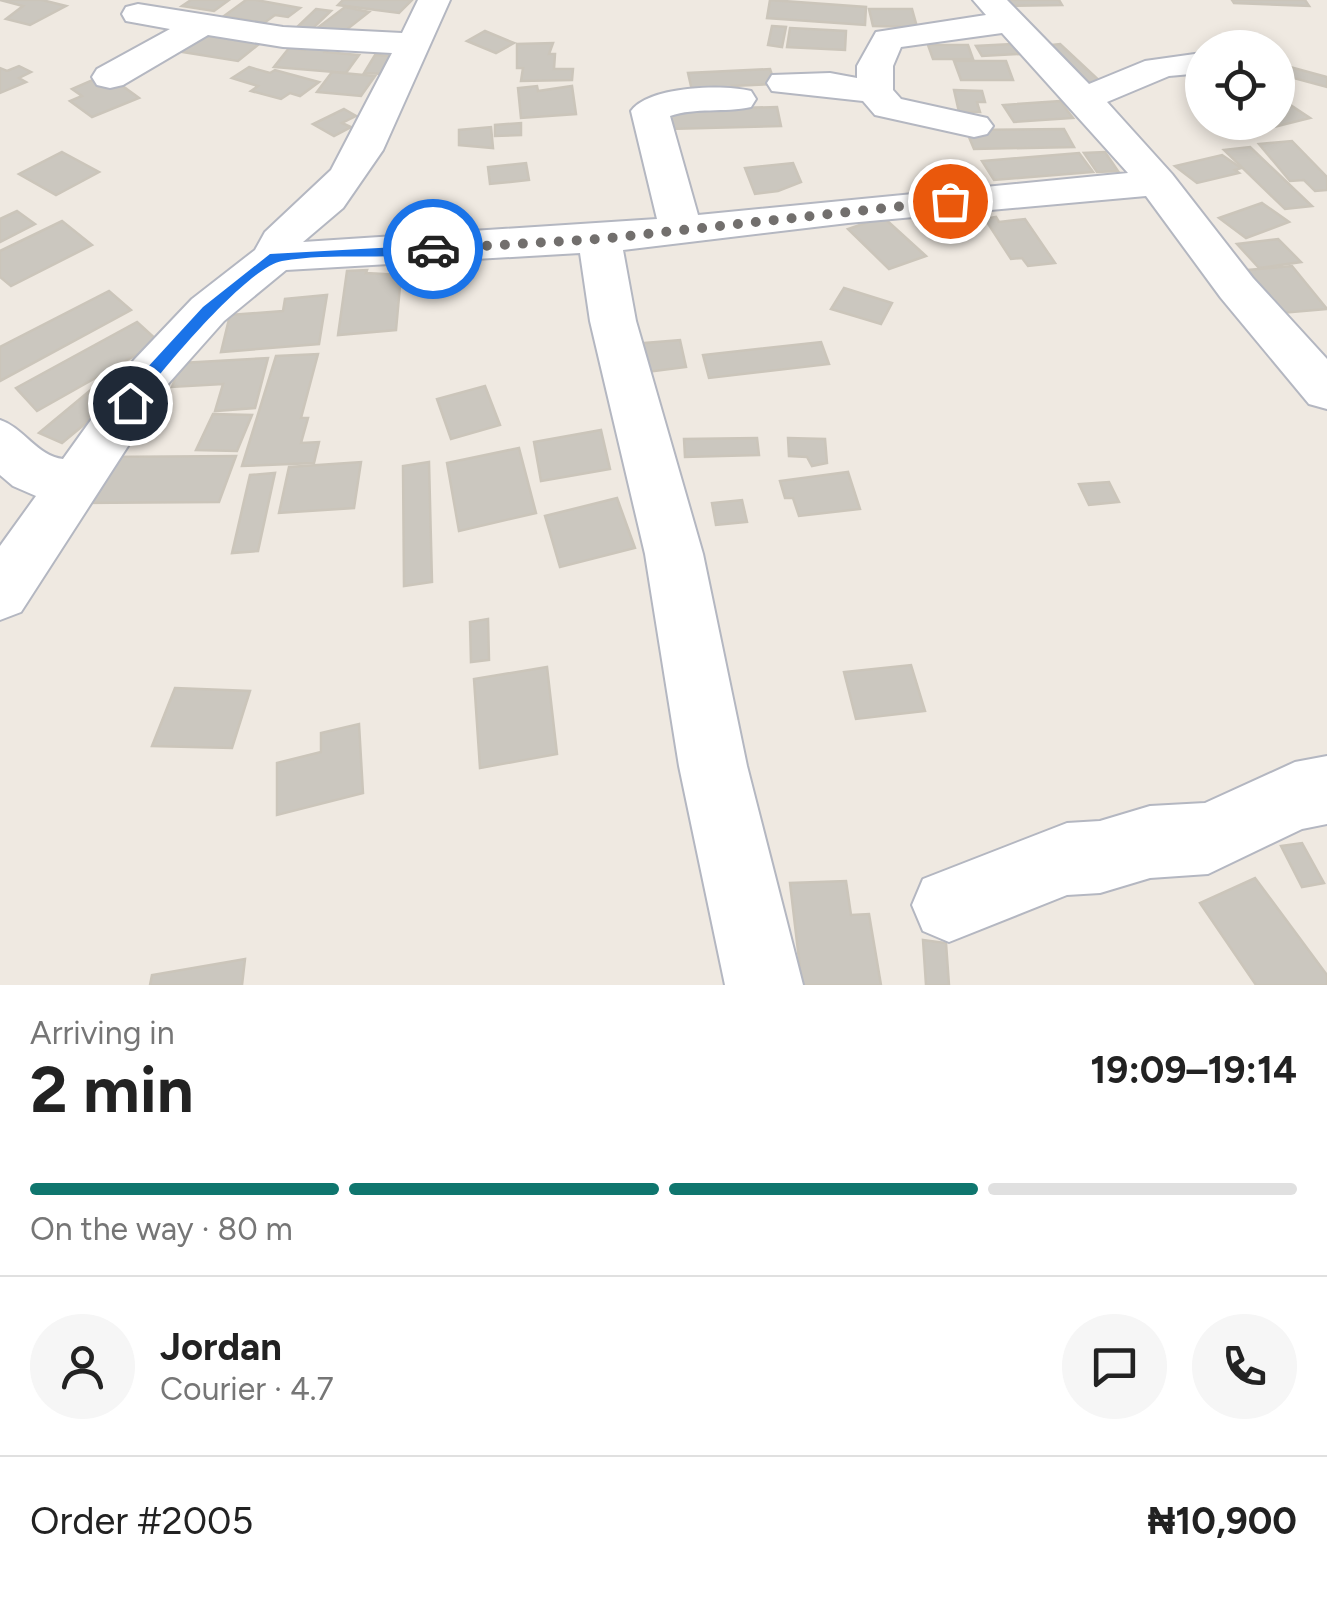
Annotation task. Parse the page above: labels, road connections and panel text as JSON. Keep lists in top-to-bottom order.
{
  "page": {
    "heading": ["2 min", "Arriving in", "19:09–19:14"],
    "panel": [
      "Jordan",
      "Courier · 4.7",
      "Order #2005",
      "₦10,900"
    ],
    "bar": "On the way · 80 m"
  }
}
